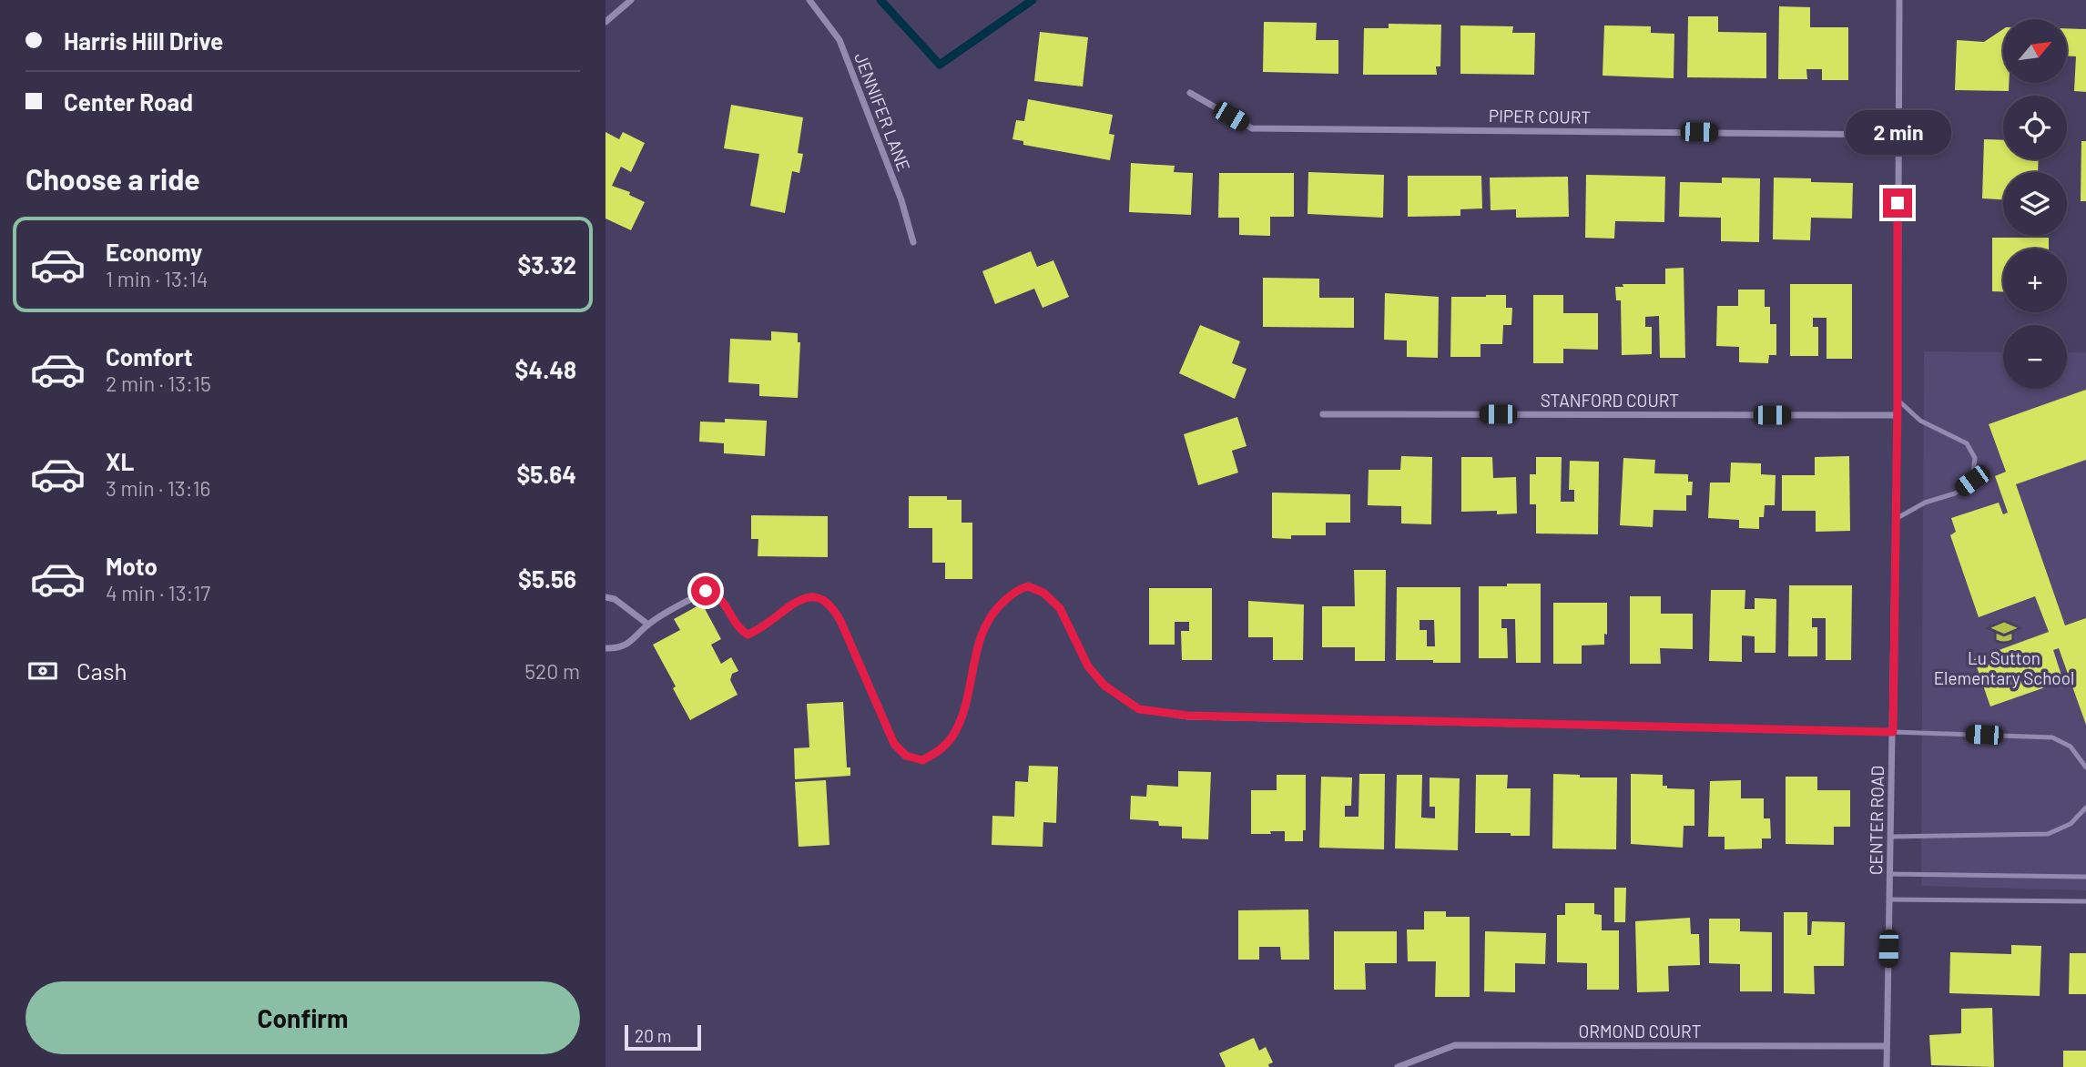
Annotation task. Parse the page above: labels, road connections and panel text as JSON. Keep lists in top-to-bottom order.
{
  "streets": {
    "street": [
      "JENNIFER LANE",
      "PIPER COURT",
      "STANFORD COURT",
      "CENTER ROAD",
      "ORMOND COURT"
    ]
  },
  "crossings": [
    ["PIPER COURT", "CENTER ROAD"],
    ["STANFORD COURT", "CENTER ROAD"],
    ["CENTER ROAD", "ORMOND COURT"]
  ],
  "places": {
    "school or university": ["Lu Sutton Elementary School"]
  },
  "scale_bar": "20 m",
  "north": "top right",
  "page": {
    "banner": ["Harris Hill Drive", "Center Road"],
    "map_buttons": ["+", "−"],
    "bubble": "2 min",
    "heading": "Choose a ride",
    "list": [
      {
        "name": "Economy",
        "note": "1 min · 13:14",
        "value": "$3.32"
      },
      {
        "name": "Comfort",
        "note": "2 min · 13:15",
        "value": "$4.48"
      },
      {
        "name": "XL",
        "note": "3 min · 13:16",
        "value": "$5.64"
      },
      {
        "name": "Moto",
        "note": "4 min · 13:17",
        "value": "$5.56"
      }
    ],
    "pay": ["Cash", "520 m"],
    "buttons": "Confirm",
    "scale": "20 m"
  }
}
